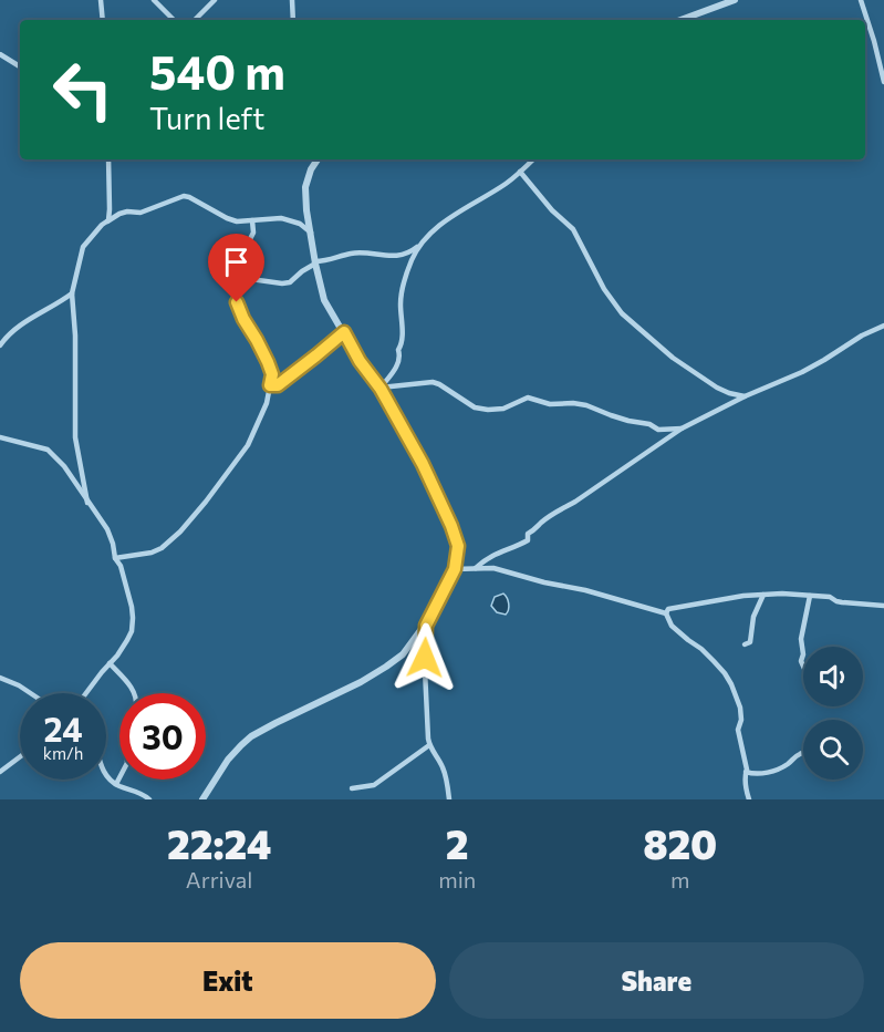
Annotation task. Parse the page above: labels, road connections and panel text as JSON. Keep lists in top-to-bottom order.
{
  "page": {
    "turn": ["540 m", "Turn left"],
    "speed": "24 km/h",
    "limit": "30",
    "eta": [
      "22:24",
      "Arrival",
      "2",
      "min",
      "820",
      "m"
    ],
    "buttons": ["Exit", "Share"]
  }
}
